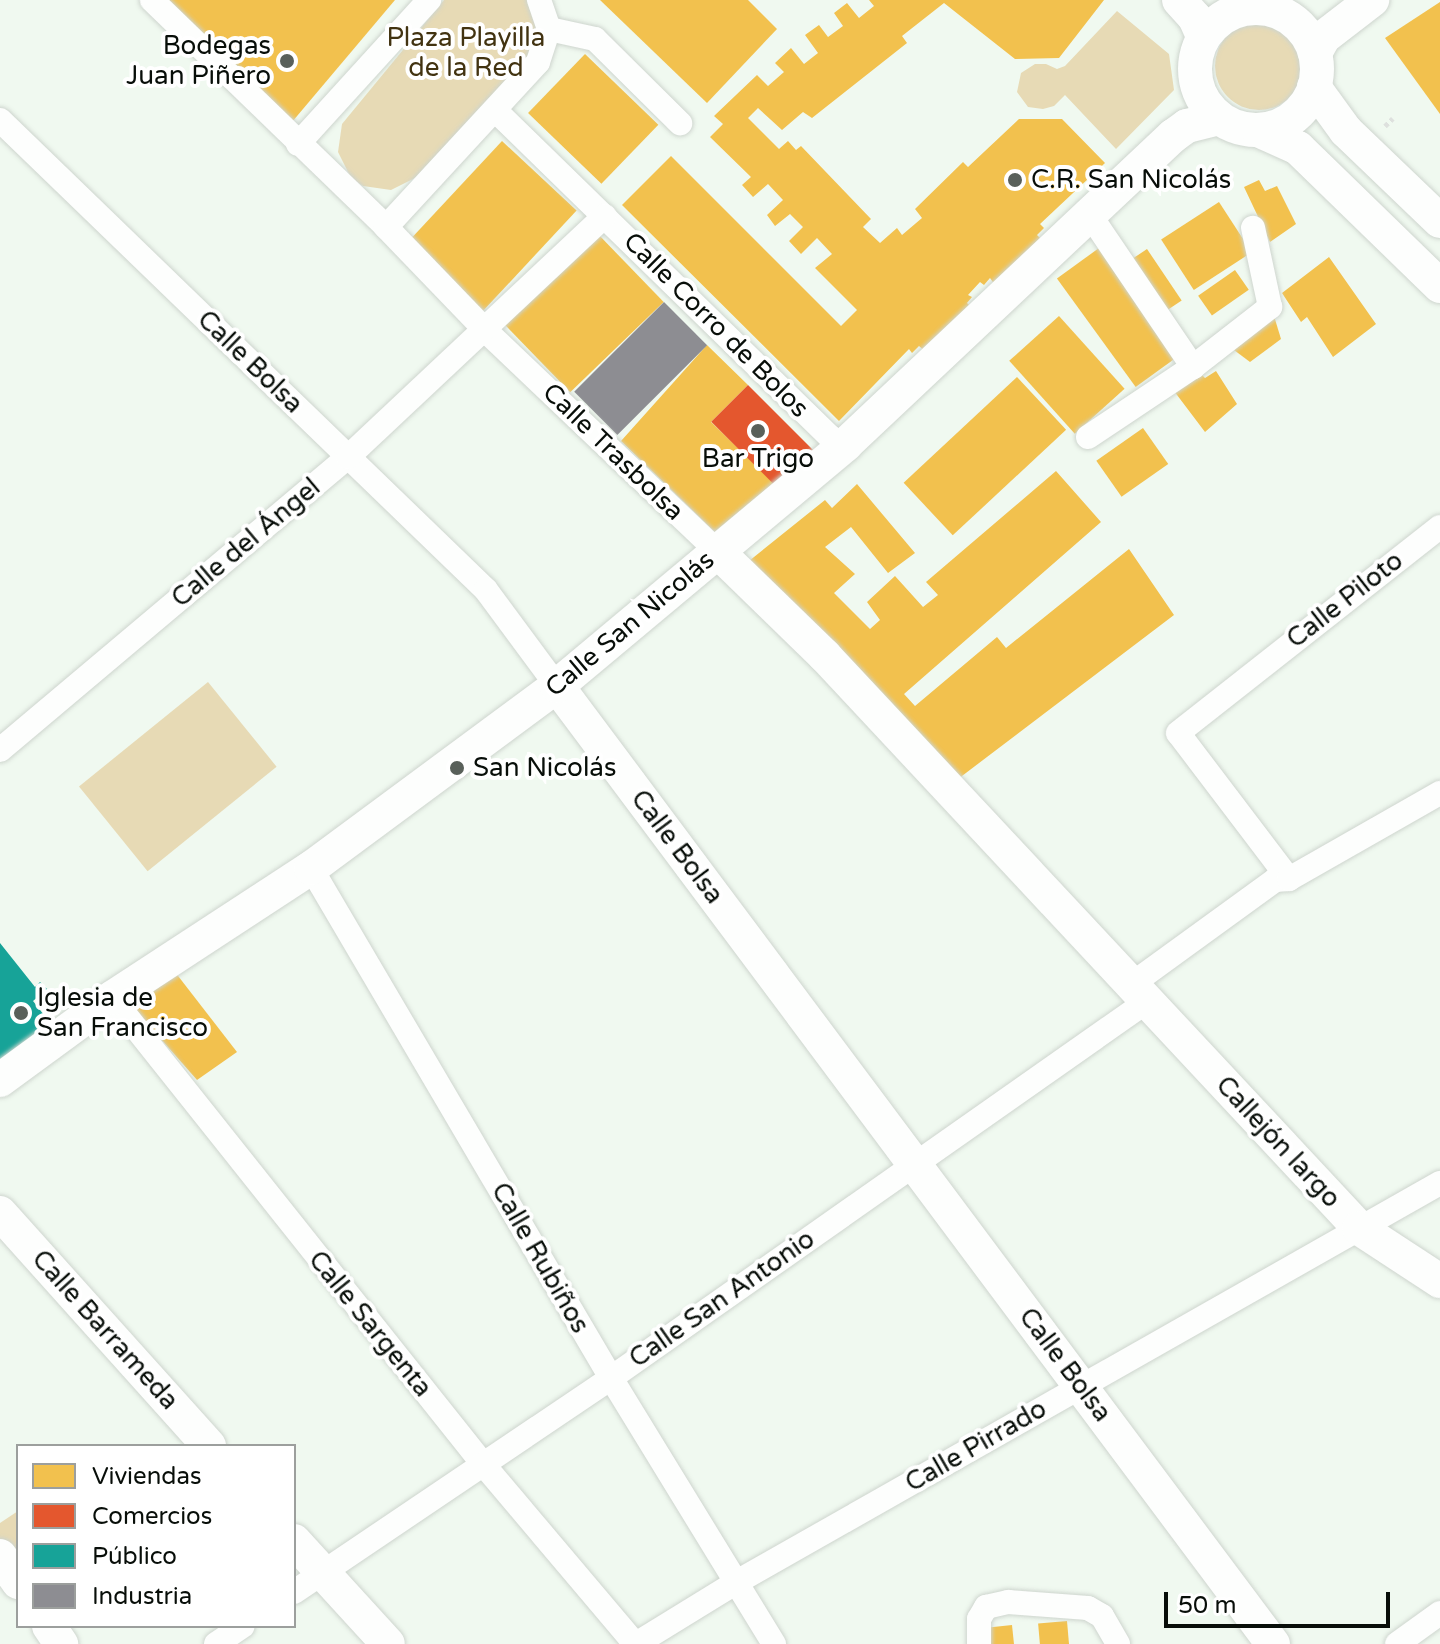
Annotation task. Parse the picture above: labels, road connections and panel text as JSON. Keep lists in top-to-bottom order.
{
  "streets": {
    "street": [
      "Calle Corro de Bolos",
      "Calle Bolsa",
      "Calle Trasbolsa",
      "Calle del Ángel",
      "Calle Piloto",
      "Calle San Nicolás",
      "Callejón largo",
      "Calle Rubiños",
      "Calle San Antonio",
      "Calle Sargenta",
      "Calle Barrameda",
      "Calle Pirrado"
    ]
  },
  "crossings": [
    ["Calle Corro de Bolos", "Calle Trasbolsa"],
    ["Calle Corro de Bolos", "Calle del Ángel"],
    ["Calle Corro de Bolos", "Calle San Nicolás"],
    ["Calle Bolsa", "Calle del Ángel"],
    ["Calle Bolsa", "Calle San Nicolás"],
    ["Calle Bolsa", "Calle San Antonio"],
    ["Calle Bolsa", "Calle Pirrado"],
    ["Calle Trasbolsa", "Calle del Ángel"],
    ["Calle Trasbolsa", "Calle San Nicolás"],
    ["Calle Trasbolsa", "Callejón largo"],
    ["Calle Trasbolsa", "Calle San Antonio"],
    ["Calle Piloto", "Calle San Antonio"],
    ["Calle San Nicolás", "Calle Rubiños"],
    ["Calle San Nicolás", "Calle Sargenta"],
    ["Callejón largo", "Calle San Antonio"],
    ["Callejón largo", "Calle Pirrado"],
    ["Calle Rubiños", "Calle San Antonio"],
    ["Calle Rubiños", "Calle Pirrado"],
    ["Calle San Antonio", "Calle Sargenta"],
    ["Calle Sargenta", "Calle Pirrado"]
  ],
  "parks": ["Plaza Playilla de la Red"],
  "places": [
    "Bodegas Juan Piñero",
    "C.R. San Nicolás",
    "Bar Trigo",
    "San Nicolás",
    "Iglesia de San Francisco"
  ],
  "legend": [
    "Viviendas",
    "Comercios",
    "Público",
    "Industria"
  ],
  "scale_bar": "50 m"
}
